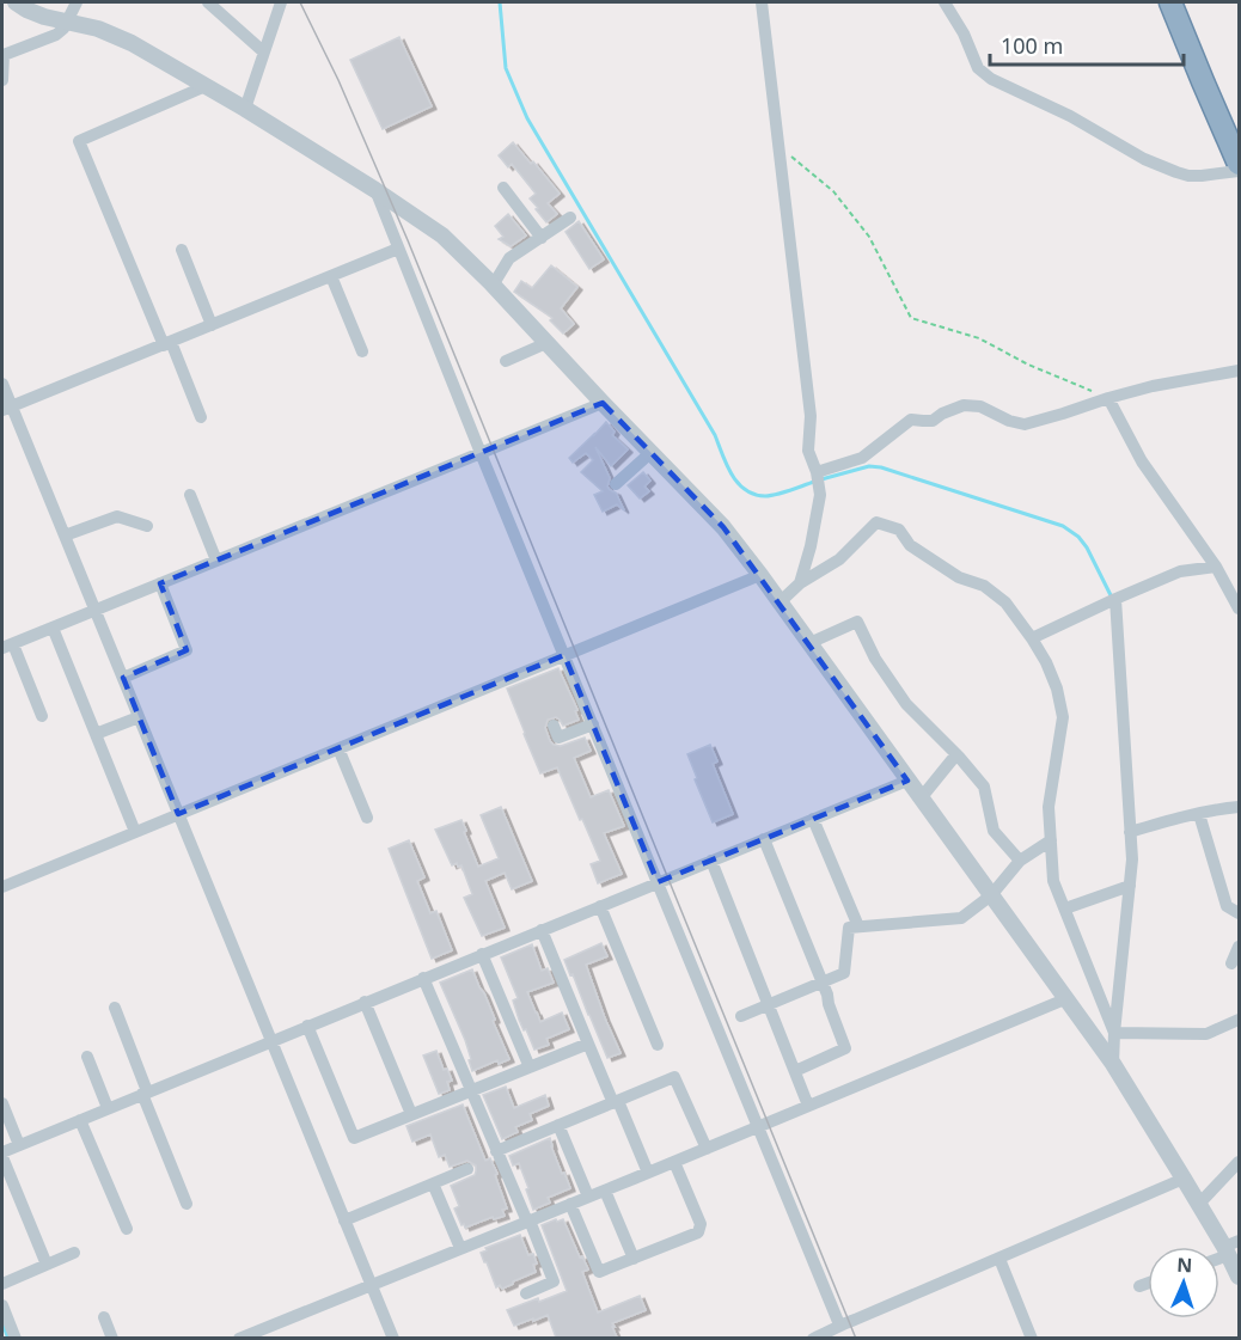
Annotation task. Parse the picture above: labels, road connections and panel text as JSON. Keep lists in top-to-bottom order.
{
  "scale_bar": "100 m",
  "north": "top"
}
